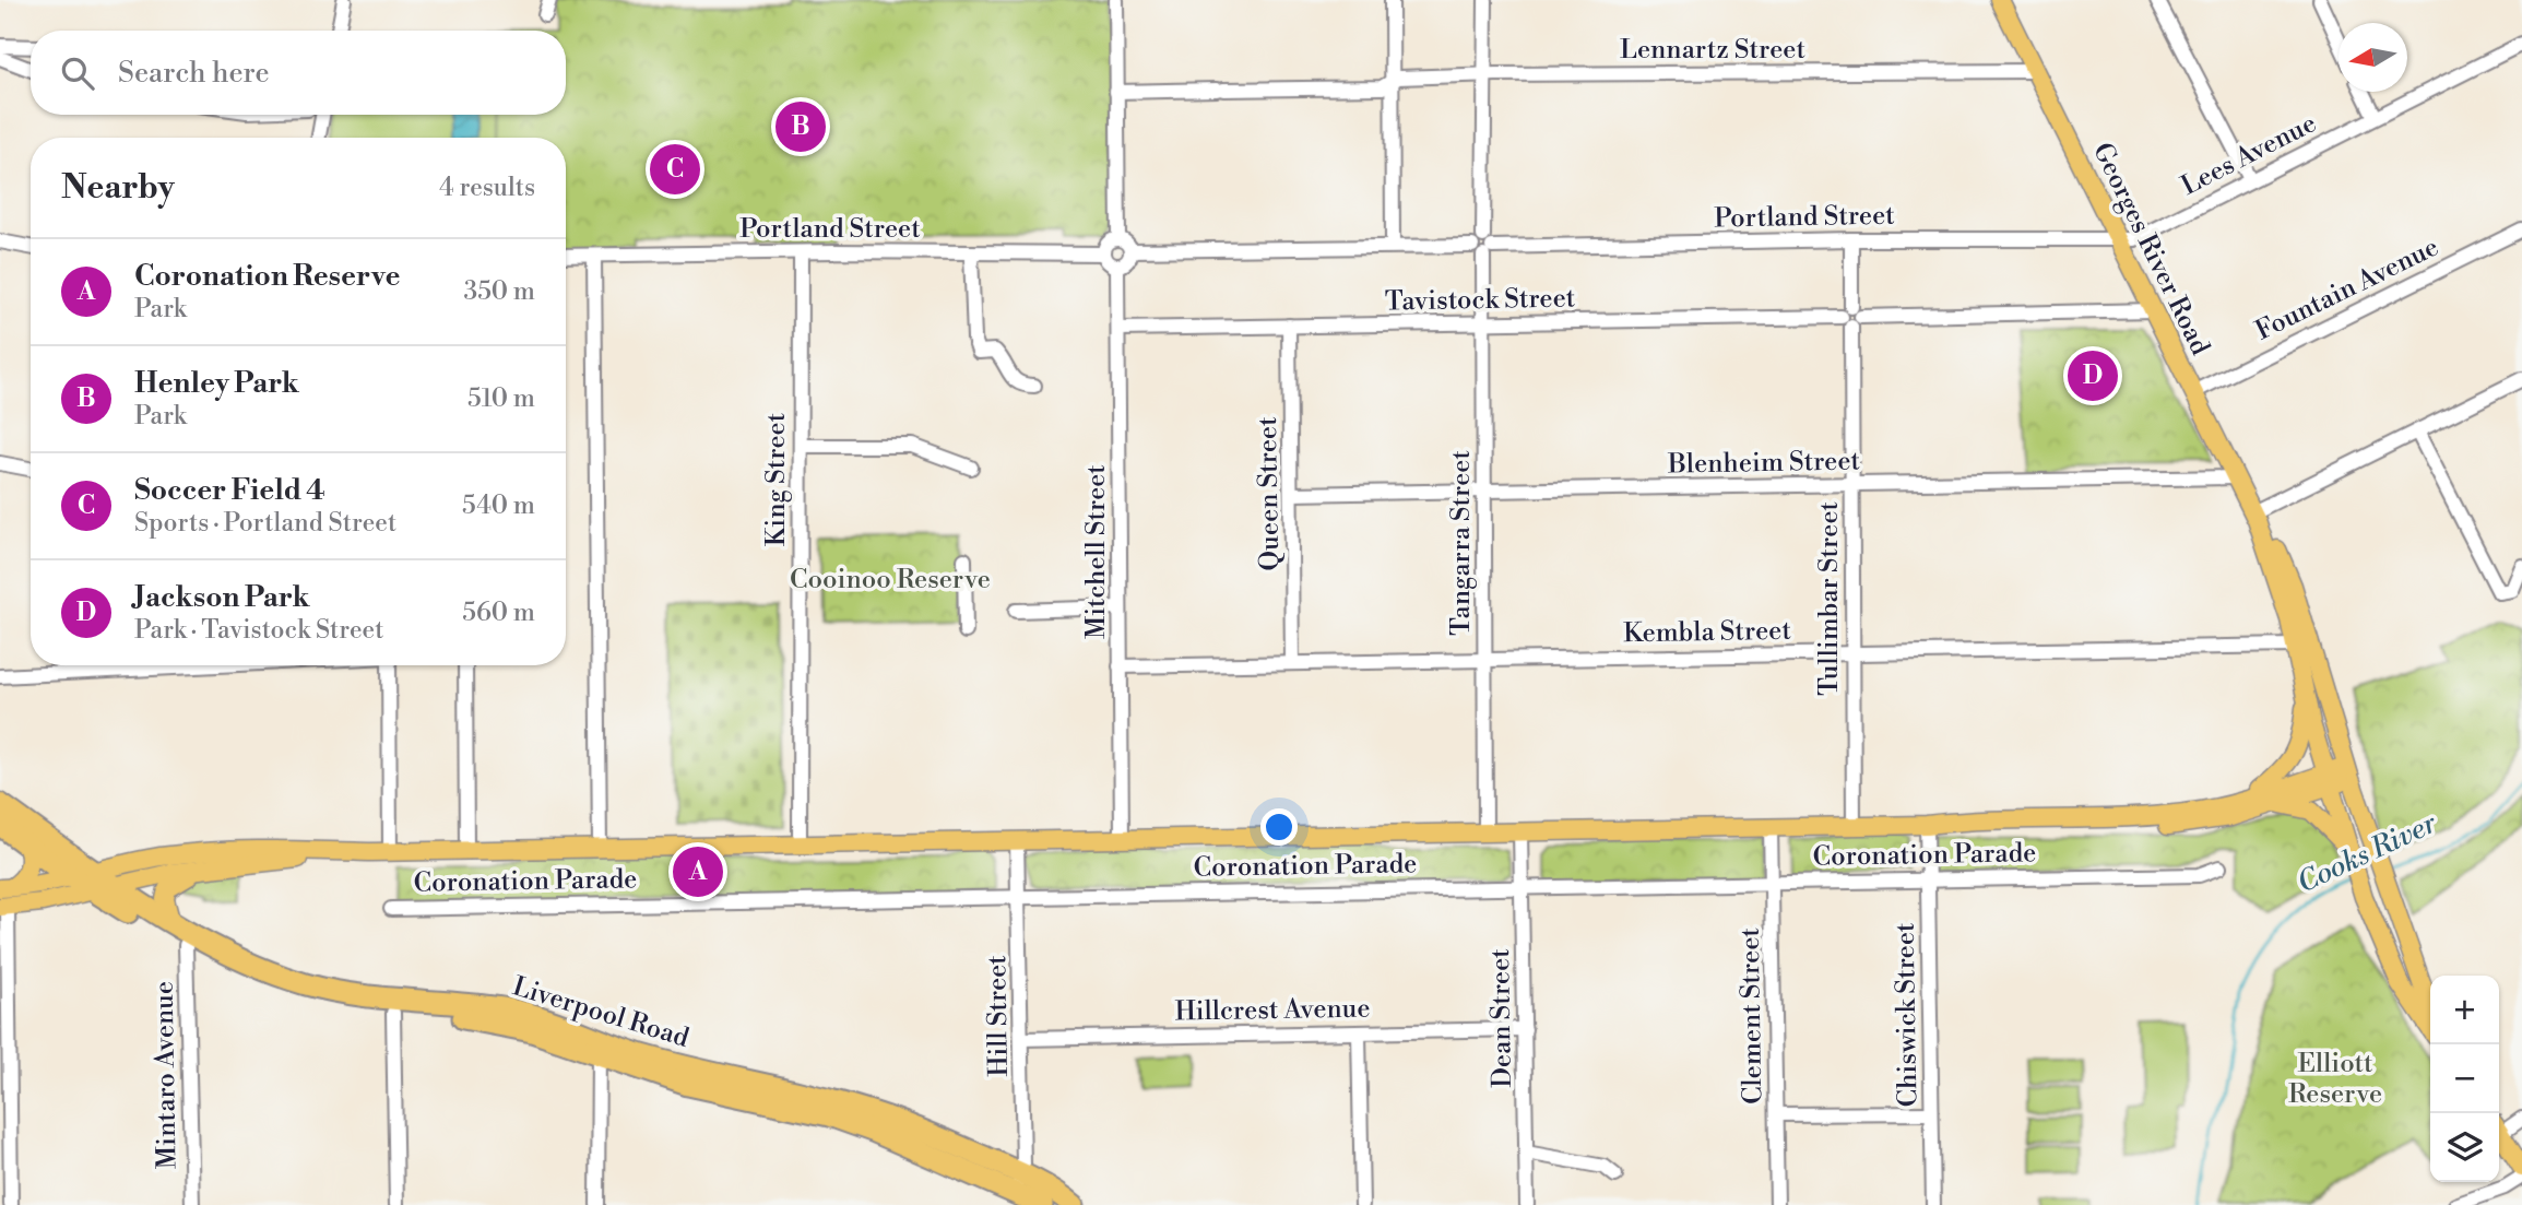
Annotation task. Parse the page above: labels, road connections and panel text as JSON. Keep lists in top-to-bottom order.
{
  "streets": {
    "highway": ["Liverpool Road"],
    "main road": ["Georges River Road", "Coronation Parade"],
    "street": [
      "Lennartz Street",
      "Lees Avenue",
      "Portland Street",
      "Fountain Avenue",
      "Tavistock Street",
      "Blenheim Street",
      "King Street",
      "Queen Street",
      "Tangarra Street",
      "Mitchell Street",
      "Tullimbar Street",
      "Kembla Street",
      "Hillcrest Avenue",
      "Chiswick Street",
      "Hill Street",
      "Clement Street",
      "Dean Street",
      "Mintaro Avenue"
    ]
  },
  "crossings": [
    ["Lennartz Street", "Georges River Road"],
    ["Lennartz Street", "Tangarra Street"],
    ["Lees Avenue", "Portland Street"],
    ["Lees Avenue", "Georges River Road"],
    ["Portland Street", "Georges River Road"],
    ["Portland Street", "King Street"],
    ["Portland Street", "Tangarra Street"],
    ["Portland Street", "Mitchell Street"],
    ["Portland Street", "Tullimbar Street"],
    ["Georges River Road", "Fountain Avenue"],
    ["Georges River Road", "Tavistock Street"],
    ["Georges River Road", "Blenheim Street"],
    ["Georges River Road", "Kembla Street"],
    ["Georges River Road", "Coronation Parade"],
    ["Tavistock Street", "Queen Street"],
    ["Tavistock Street", "Tangarra Street"],
    ["Tavistock Street", "Mitchell Street"],
    ["Tavistock Street", "Tullimbar Street"],
    ["Blenheim Street", "Queen Street"],
    ["Blenheim Street", "Tangarra Street"],
    ["Blenheim Street", "Tullimbar Street"],
    ["King Street", "Coronation Parade"],
    ["Queen Street", "Kembla Street"],
    ["Tangarra Street", "Kembla Street"],
    ["Tangarra Street", "Coronation Parade"],
    ["Mitchell Street", "Kembla Street"],
    ["Mitchell Street", "Coronation Parade"],
    ["Tullimbar Street", "Kembla Street"],
    ["Tullimbar Street", "Coronation Parade"],
    ["Coronation Parade", "Liverpool Road"],
    ["Coronation Parade", "Chiswick Street"],
    ["Coronation Parade", "Hill Street"],
    ["Coronation Parade", "Clement Street"],
    ["Coronation Parade", "Dean Street"],
    ["Hillcrest Avenue", "Hill Street"],
    ["Hillcrest Avenue", "Dean Street"],
    ["Liverpool Road", "Hill Street"],
    ["Liverpool Road", "Mintaro Avenue"]
  ],
  "water": ["Cooks River"],
  "parks": ["Cooinoo Reserve", "Elliott Reserve"],
  "north": "left",
  "page": {
    "search": "Search here",
    "pins": [
      "B",
      "C",
      "D",
      "A"
    ],
    "heading": ["Nearby", "4 results"],
    "list": [
      {
        "mark": "A",
        "name": "Coronation Reserve",
        "note": "Park",
        "value": "350 m"
      },
      {
        "mark": "B",
        "name": "Henley Park",
        "note": "Park",
        "value": "510 m"
      },
      {
        "mark": "C",
        "name": "Soccer Field 4",
        "note": "Sports · Portland Street",
        "value": "540 m"
      },
      {
        "mark": "D",
        "name": "Jackson Park",
        "note": "Park · Tavistock Street",
        "value": "560 m"
      }
    ],
    "map_buttons": ["+", "−"]
  }
}
